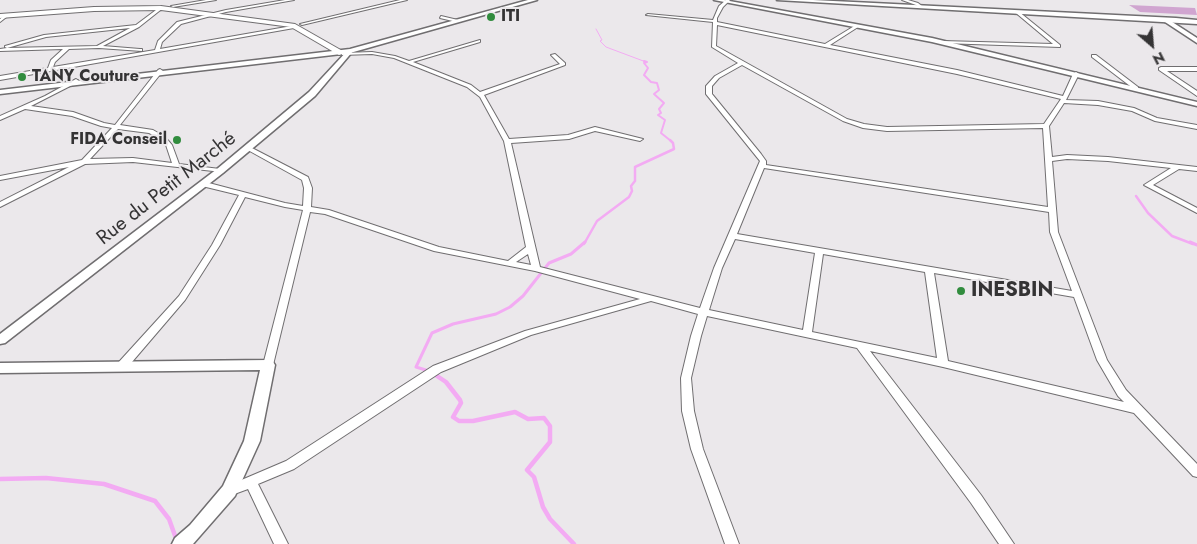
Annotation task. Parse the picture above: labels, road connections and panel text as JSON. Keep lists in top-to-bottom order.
{
  "streets": {
    "street": ["Rue du Petit Marché"]
  },
  "places": [
    "ITI",
    "TANY Couture",
    "FIDA Conseil",
    "INESBIN"
  ],
  "north": "bottom right"
}
